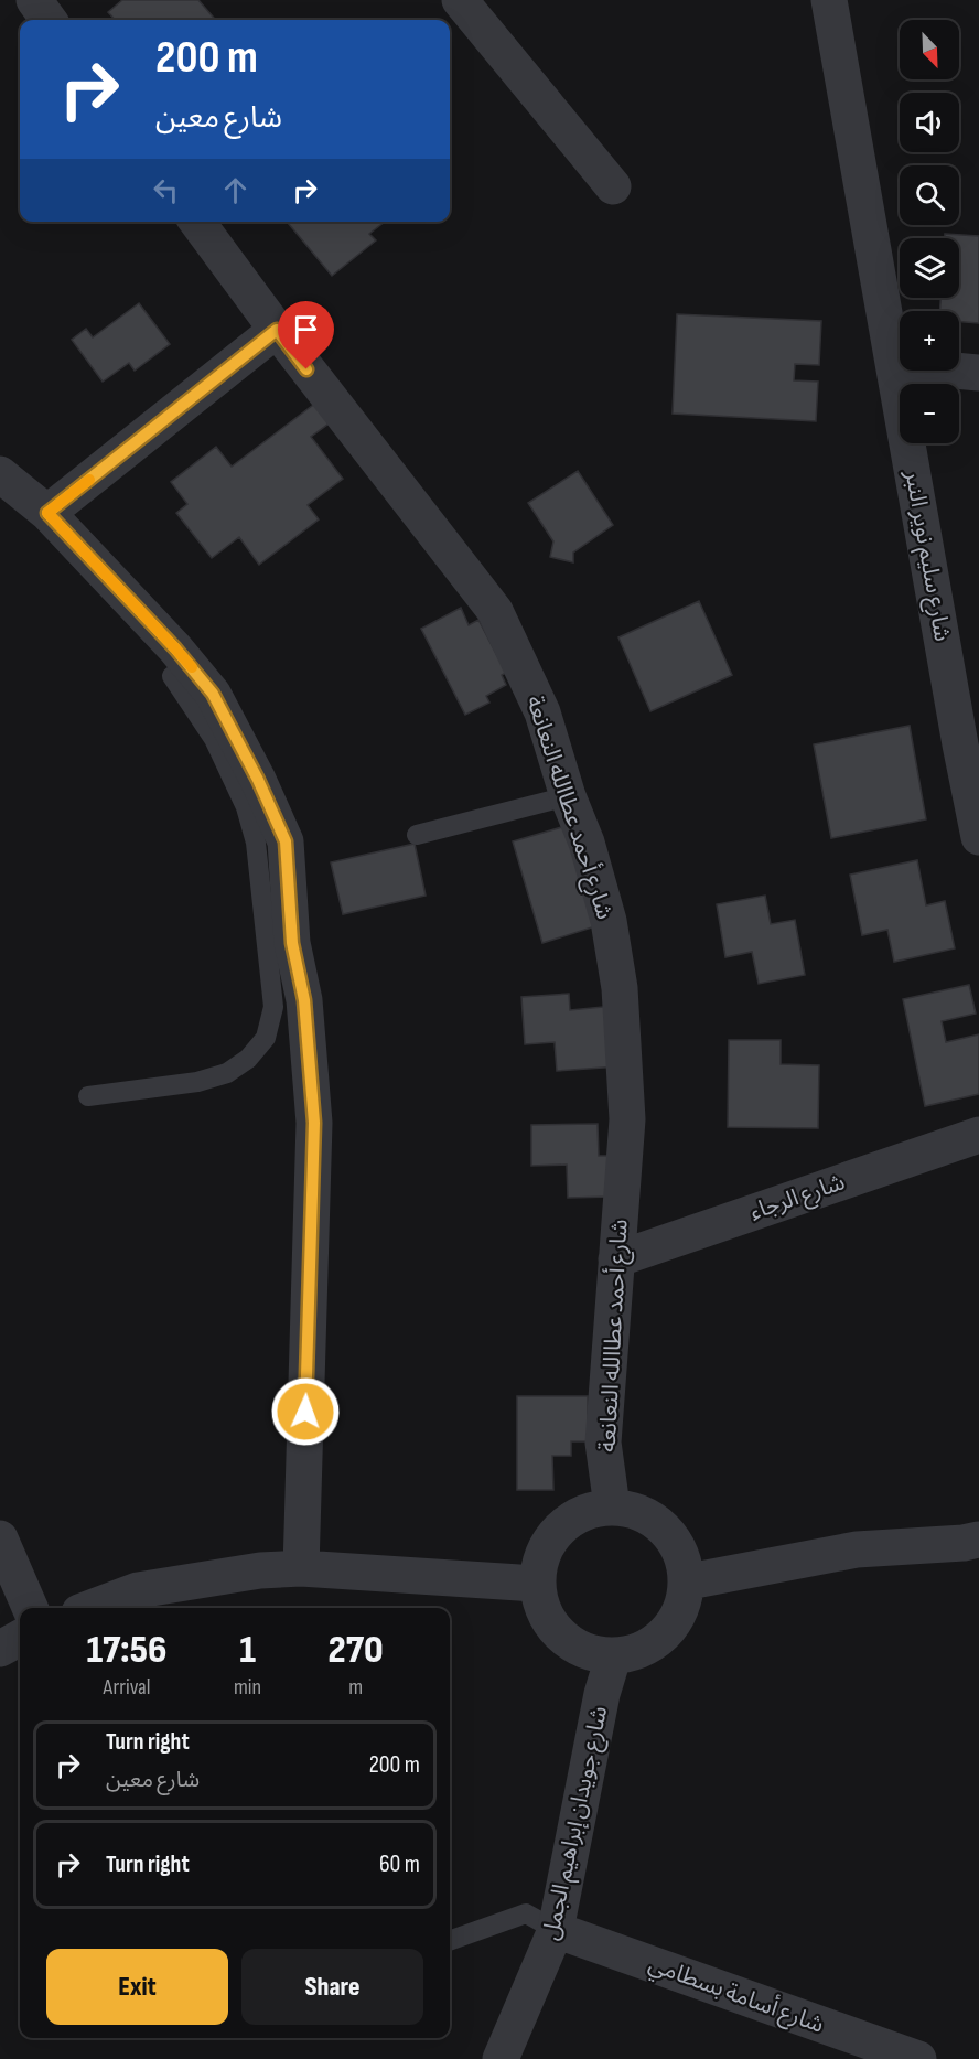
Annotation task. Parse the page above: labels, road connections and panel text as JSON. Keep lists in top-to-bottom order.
{
  "streets": {
    "street": [
      "شارع سليم نوير النبر",
      "شارع أحمد عطاالله النعانعة",
      "شارع الرجاء",
      "شارع جويدان إبراهيم الجمل",
      "شارع أسامة بسطامي"
    ]
  },
  "crossings": [
    ["شارع أحمد عطاالله النعانعة", "شارع الرجاء"],
    ["شارع أحمد عطاالله النعانعة", "شارع جويدان إبراهيم الجمل"],
    ["شارع جويدان إبراهيم الجمل", "شارع أسامة بسطامي"]
  ],
  "north": "bottom right",
  "page": {
    "map_buttons": ["+", "−"],
    "turn": ["200 m", "شارع معين"],
    "eta": [
      "17:56",
      "Arrival",
      "1",
      "min",
      "270",
      "m"
    ],
    "list": [
      {
        "name": "Turn right",
        "note": "شارع معين",
        "value": "200 m"
      },
      {
        "name": "Turn right",
        "value": "60 m"
      }
    ],
    "buttons": ["Exit", "Share"]
  }
}
